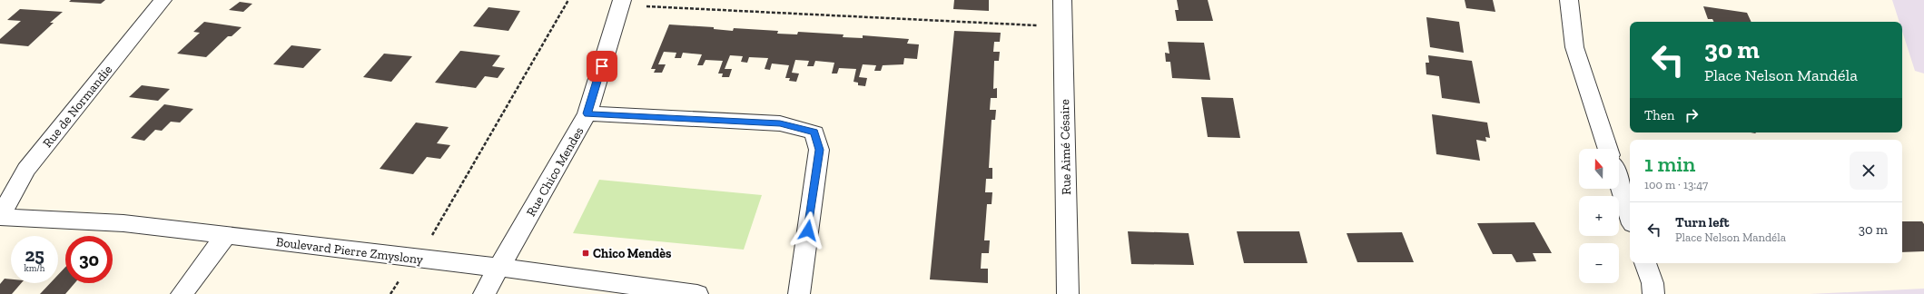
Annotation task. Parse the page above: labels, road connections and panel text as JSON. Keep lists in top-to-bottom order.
{
  "streets": {
    "street": [
      "Rue de Normandie",
      "Rue Aimé Césaire",
      "Rue Chico Mendes",
      "Boulevard Pierre Zmyslony"
    ]
  },
  "crossings": [
    ["Rue de Normandie", "Boulevard Pierre Zmyslony"],
    ["Rue Chico Mendes", "Boulevard Pierre Zmyslony"]
  ],
  "places": {
    "transit": ["Chico Mendès"]
  },
  "north": "top",
  "page": {
    "turn": ["30 m", "Place Nelson Mandéla"],
    "then": "Then",
    "heading": ["1 min", "100 m · 13:47"],
    "map_buttons": ["+", "−"],
    "list": [
      {
        "name": "Turn left",
        "note": "Place Nelson Mandéla",
        "value": "30 m"
      }
    ],
    "speed": "25 km/h",
    "limit": "30"
  }
}
